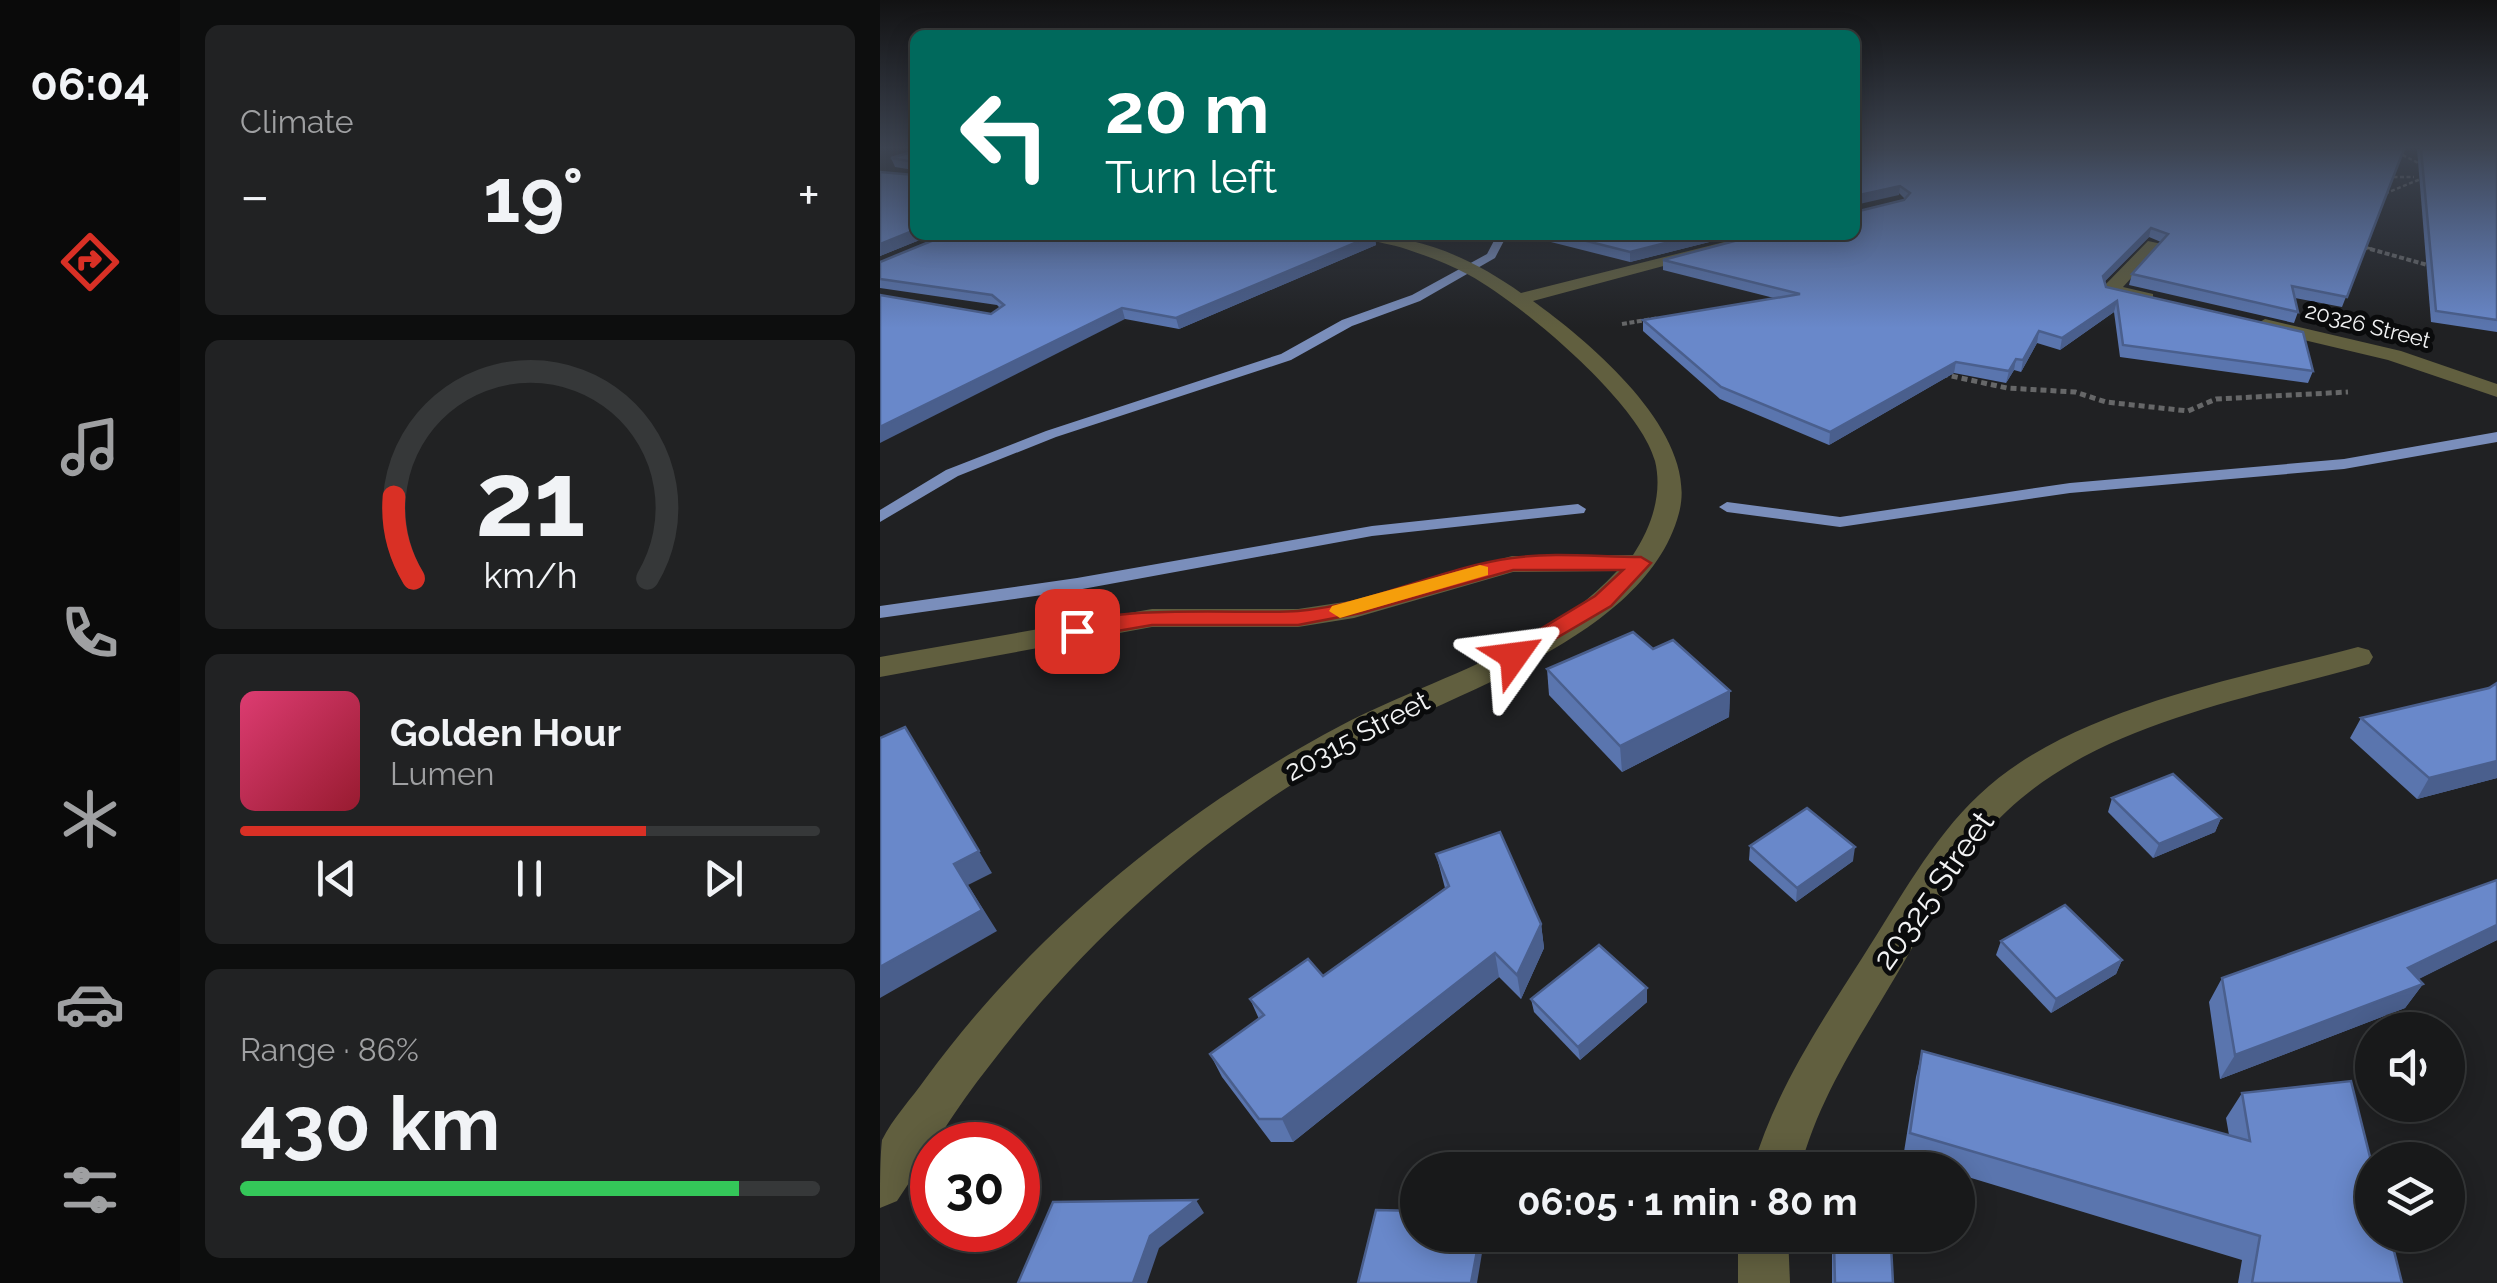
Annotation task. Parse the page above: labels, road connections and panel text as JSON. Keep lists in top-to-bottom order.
{
  "streets": {
    "street": ["20326 Street", "20315 Street", "20325 Street"]
  },
  "page": {
    "tabs": "06:04",
    "tile": [
      "Climate",
      ["Range · 86%", "430 km"]
    ],
    "turn": ["20 m", "Turn left"],
    "heat": ["−", "19°", "+"],
    "song": ["Golden Hour", "Lumen"],
    "limit": "30",
    "trip": "06:05 · 1 min · 80 m",
    "gauge": ["21", "km/h"]
  }
}
